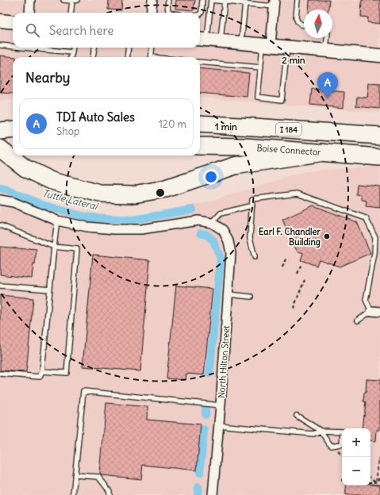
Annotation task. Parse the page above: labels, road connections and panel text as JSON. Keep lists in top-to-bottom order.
{
  "streets": {
    "highway": ["I 184", "Boise Connector"],
    "street": ["North Hilton Street"]
  },
  "water": ["Tuttle Lateral"],
  "places": ["Earl F. Chandler Building"],
  "north": "top",
  "page": {
    "search": "Search here",
    "heading": "Nearby",
    "pins": "A",
    "list": [
      {
        "mark": "A",
        "name": "TDI Auto Sales",
        "note": "Shop",
        "value": "120 m"
      }
    ],
    "map_buttons": ["+", "−"]
  },
  "rings": ["2 min", "1 min"]
}
